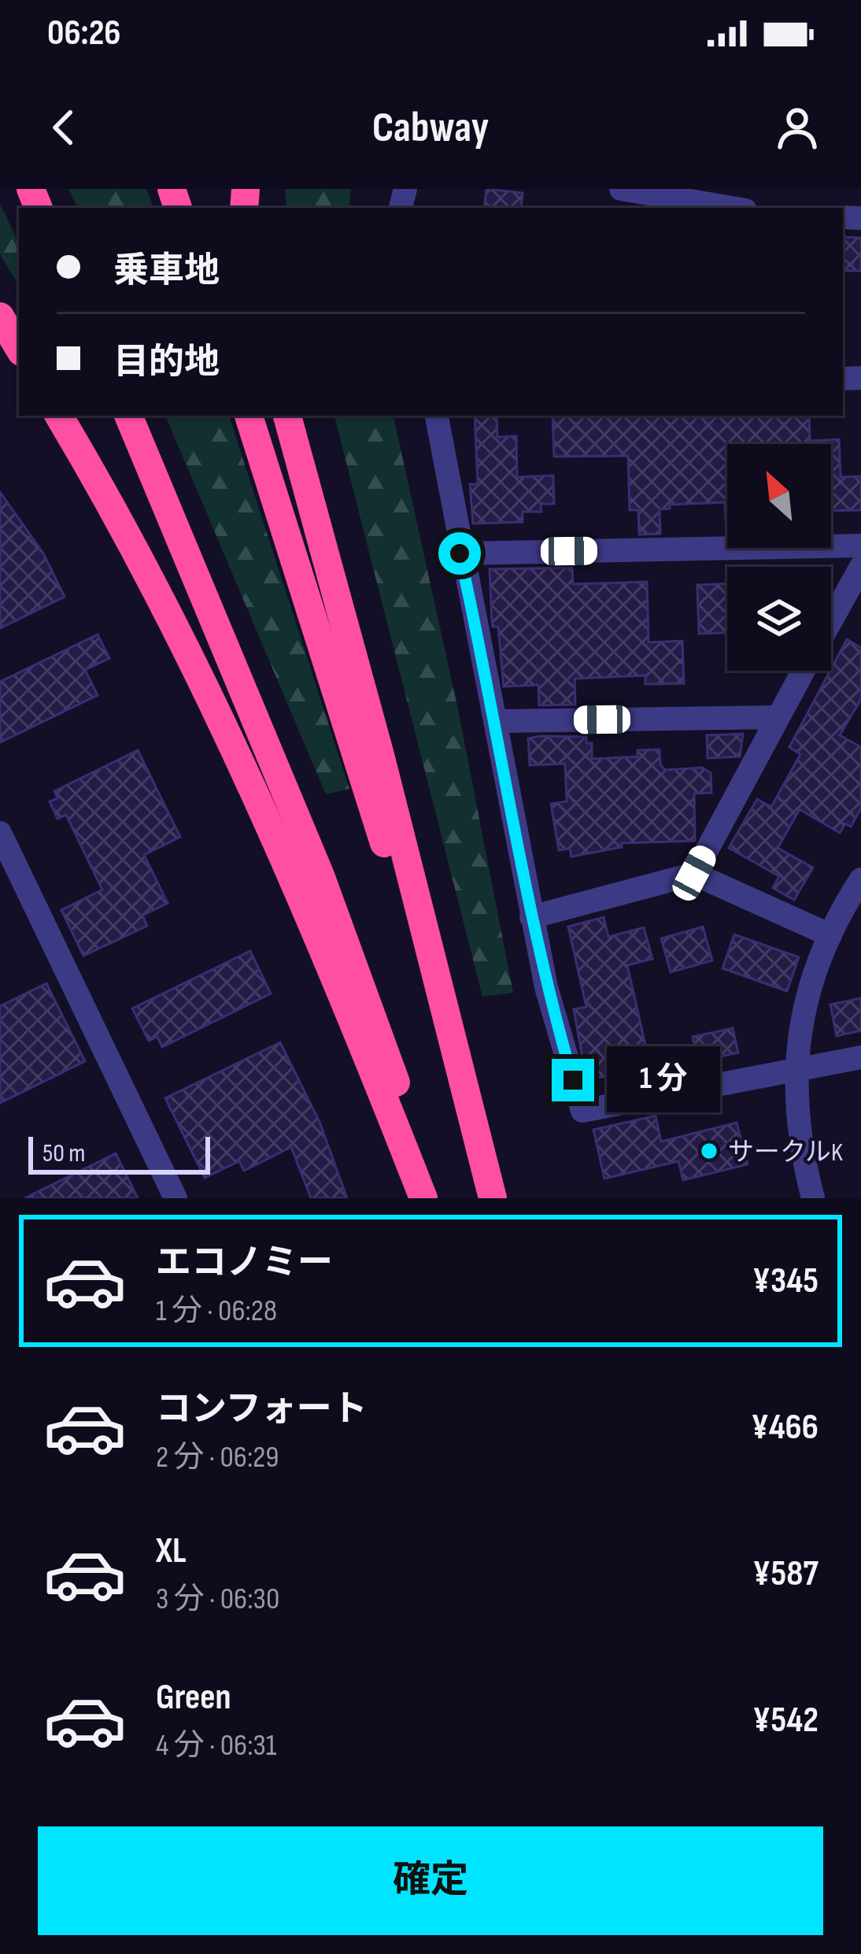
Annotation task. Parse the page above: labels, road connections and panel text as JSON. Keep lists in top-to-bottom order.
{
  "places": ["サークルK"],
  "scale_bar": "50 m",
  "north": "top left",
  "page": {
    "status": "06:26",
    "header": "Cabway",
    "banner": ["乗車地", "目的地"],
    "bubble": "1 分",
    "scale": "50 m",
    "list": [
      {
        "name": "エコノミー",
        "note": "1 分 · 06:28",
        "value": "¥345"
      },
      {
        "name": "コンフォート",
        "note": "2 分 · 06:29",
        "value": "¥466"
      },
      {
        "name": "XL",
        "note": "3 分 · 06:30",
        "value": "¥587"
      },
      {
        "name": "Green",
        "note": "4 分 · 06:31",
        "value": "¥542"
      }
    ],
    "buttons": "確定"
  }
}
